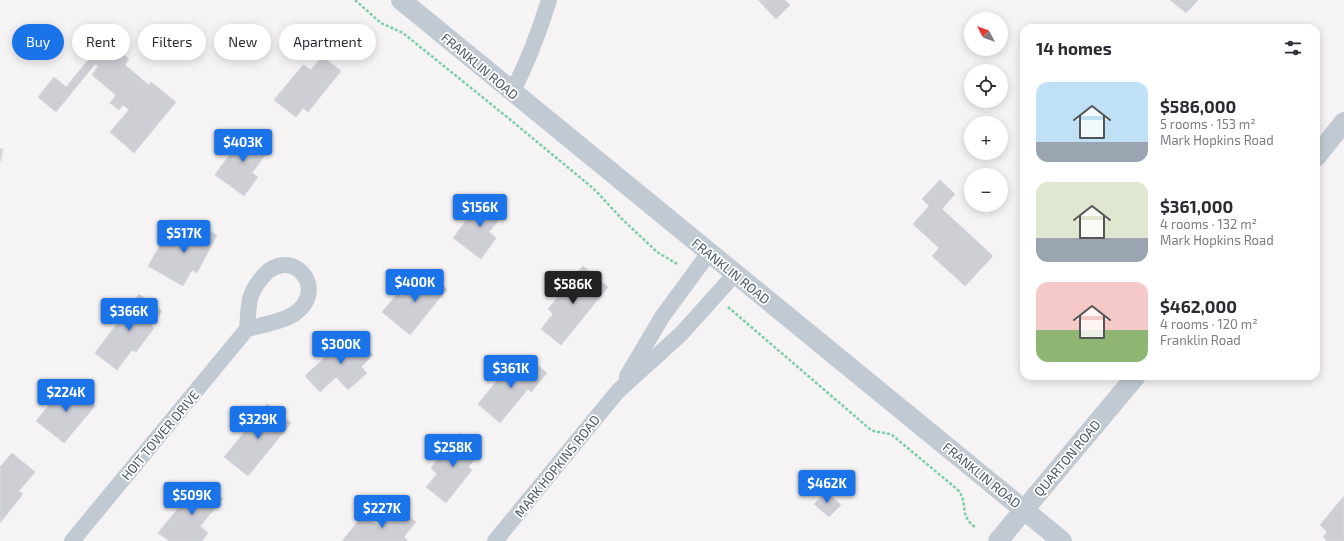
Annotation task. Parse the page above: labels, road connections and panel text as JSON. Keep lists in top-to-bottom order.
{
  "streets": {
    "street": [
      "FRANKLIN ROAD",
      "HOIT TOWER DRIVE",
      "QUARTON ROAD",
      "MARK HOPKINS ROAD"
    ]
  },
  "crossings": [
    ["FRANKLIN ROAD", "QUARTON ROAD"],
    ["FRANKLIN ROAD", "MARK HOPKINS ROAD"]
  ],
  "north": "top left",
  "page": {
    "map_buttons": ["+", "−"],
    "chip": [
      "Buy",
      "Rent",
      "Filters",
      "New",
      "Apartment"
    ],
    "heading": "14 homes",
    "list": [
      {
        "name": "$586,000",
        "note": "5 rooms · 153 m² · Mark Hopkins Road"
      },
      {
        "name": "$361,000",
        "note": "4 rooms · 132 m² · Mark Hopkins Road"
      },
      {
        "name": "$462,000",
        "note": "4 rooms · 120 m² · Franklin Road"
      }
    ],
    "price": [
      "$403K",
      "$156K",
      "$517K",
      "$400K",
      "$586K",
      "$366K",
      "$300K",
      "$361K",
      "$224K",
      "$329K",
      "$258K",
      "$462K",
      "$509K",
      "$227K"
    ]
  }
}
